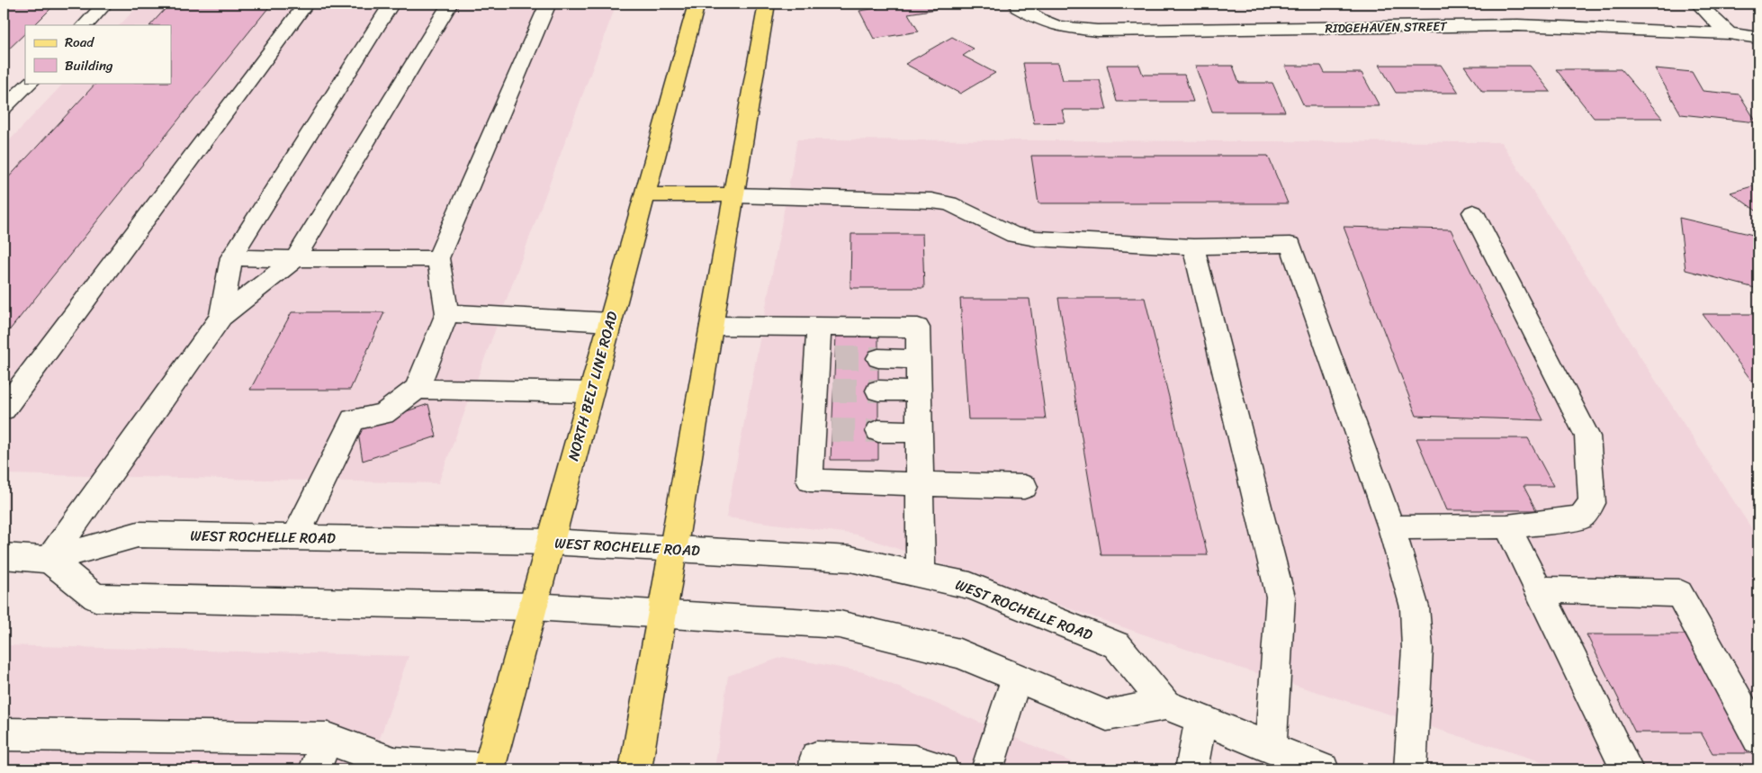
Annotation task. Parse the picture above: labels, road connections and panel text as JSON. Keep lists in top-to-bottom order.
{
  "streets": {
    "main road": ["NORTH BELT LINE ROAD"],
    "street": ["RIDGEHAVEN STREET", "WEST ROCHELLE ROAD"]
  },
  "crossings": [
    ["NORTH BELT LINE ROAD", "WEST ROCHELLE ROAD"]
  ],
  "legend": ["Road", "Building"]
}
